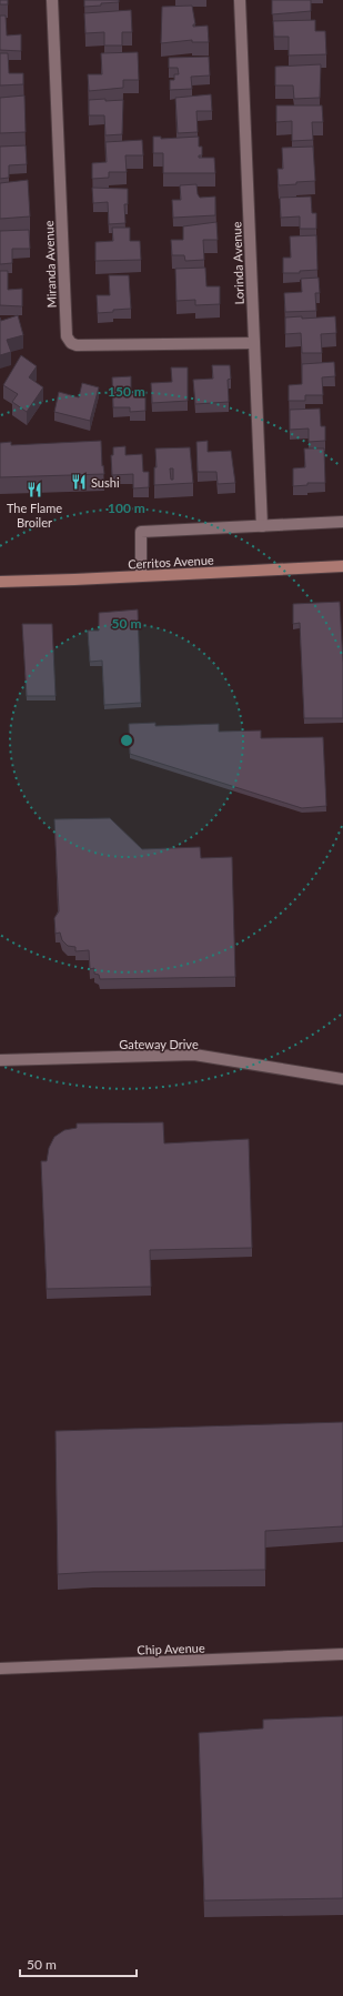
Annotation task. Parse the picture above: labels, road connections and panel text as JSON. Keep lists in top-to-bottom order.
{
  "streets": {
    "main road": ["Cerritos Avenue"],
    "street": [
      "Lorinda Avenue",
      "Miranda Avenue",
      "Gateway Drive",
      "Chip Avenue"
    ]
  },
  "crossings": [
    ["Lorinda Avenue", "Miranda Avenue"]
  ],
  "places": {
    "restaurant": ["Sushi", "The Flame Broiler"]
  },
  "scale_bar": "50 m",
  "rings": ["150 m", "100 m", "50 m"]
}
